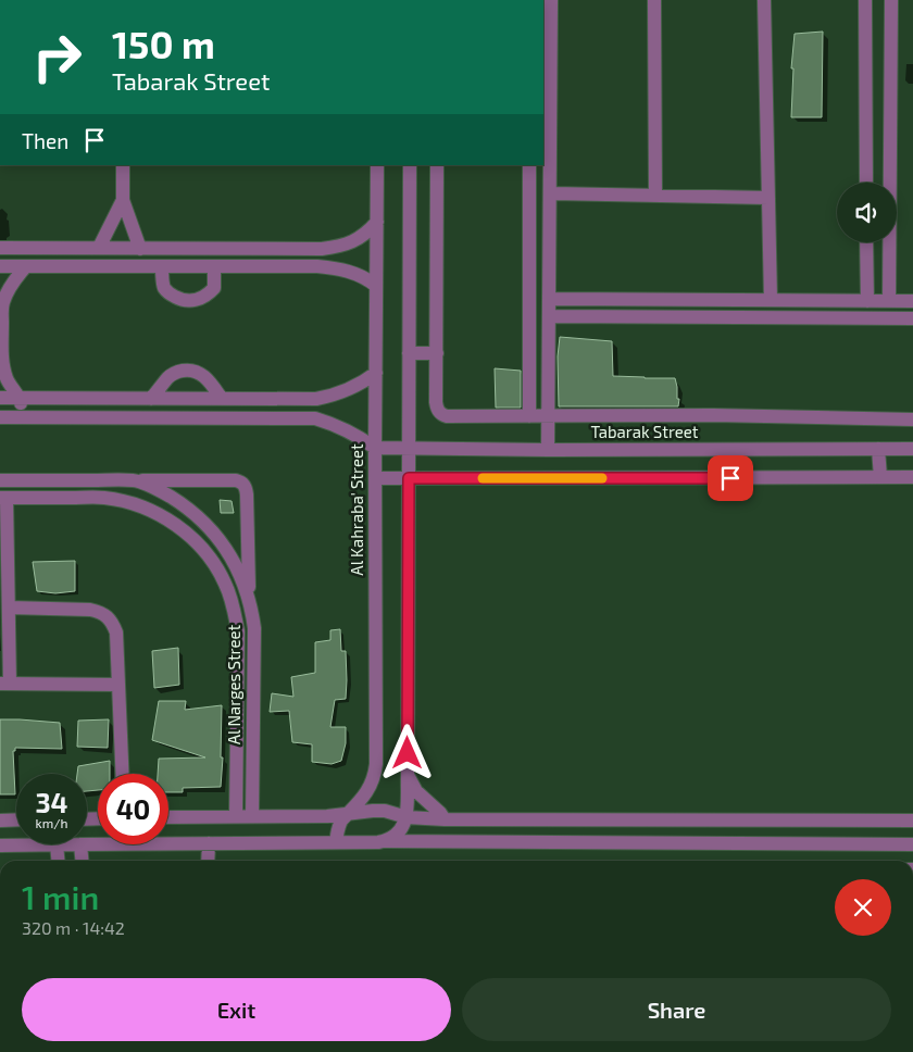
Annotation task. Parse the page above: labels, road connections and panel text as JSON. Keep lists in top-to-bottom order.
{
  "streets": {
    "street": ["Tabarak Street", "Al Kahraba' Street", "Al Narges Street"]
  },
  "crossings": [
    ["Tabarak Street", "Al Kahraba' Street"]
  ],
  "page": {
    "turn": ["150 m", "Tabarak Street"],
    "then": "Then",
    "speed": "34 km/h",
    "limit": "40",
    "heading": ["1 min", "320 m · 14:42"],
    "buttons": ["Exit", "Share"]
  }
}
